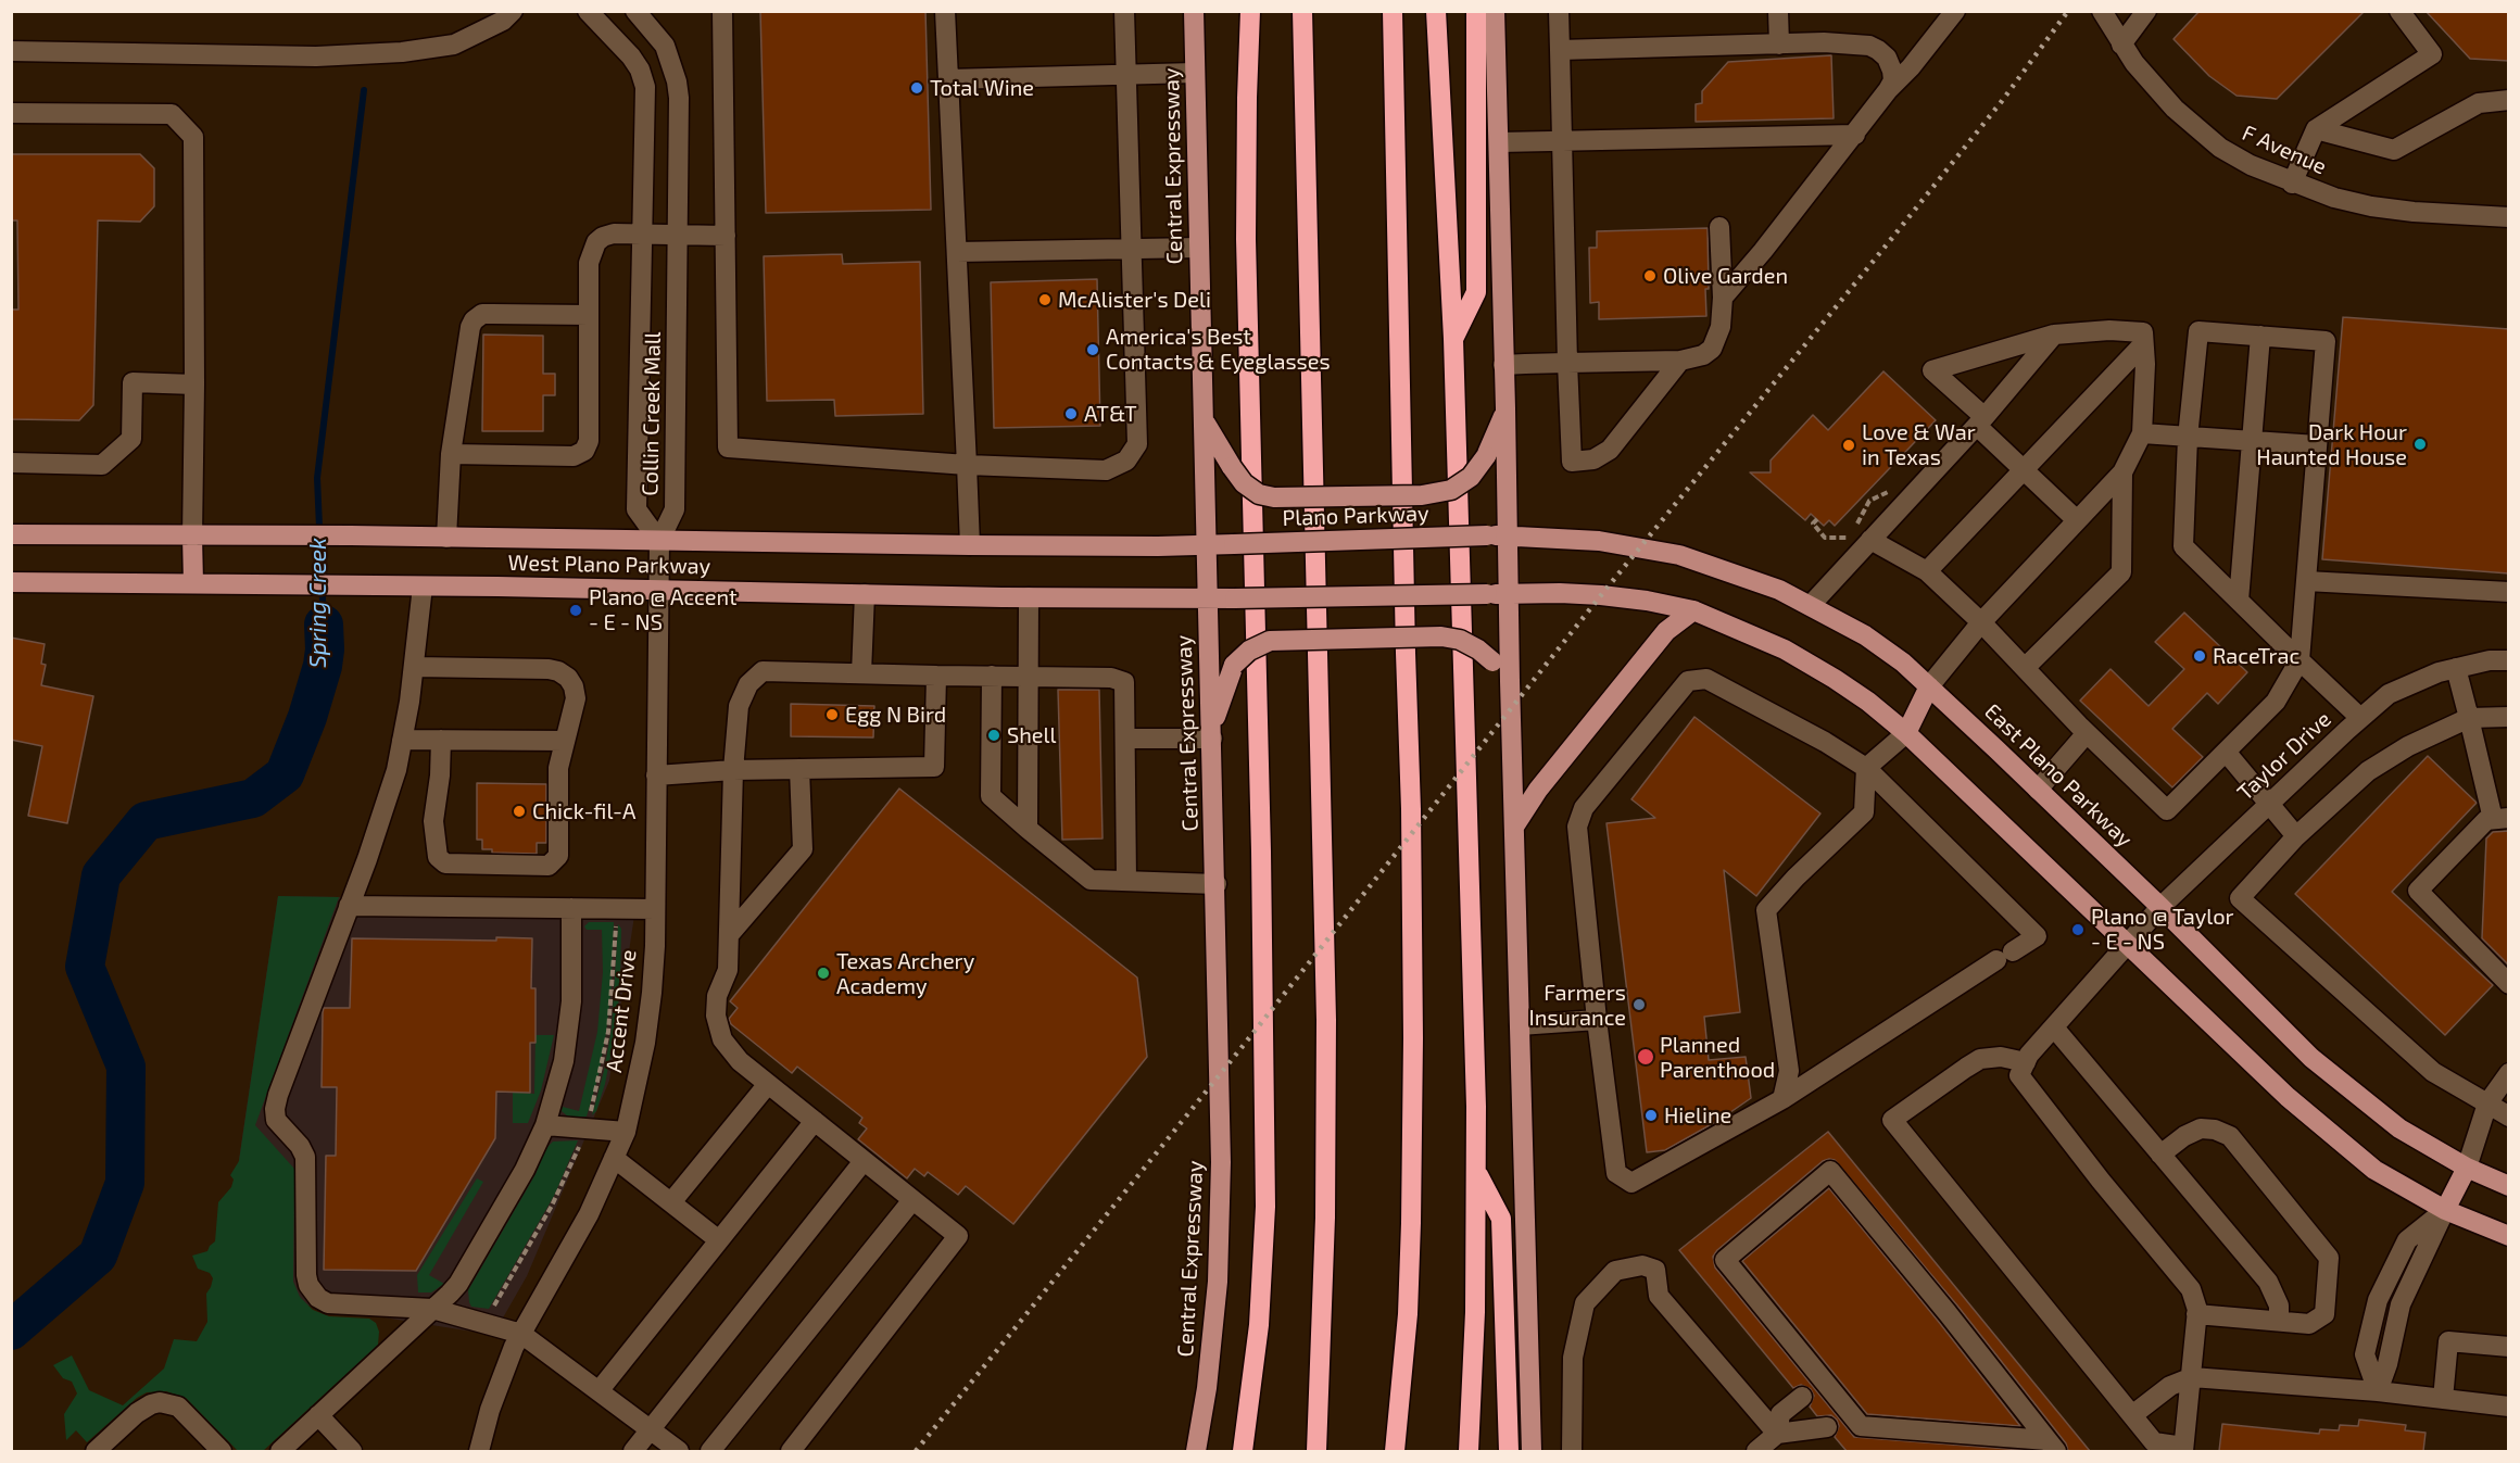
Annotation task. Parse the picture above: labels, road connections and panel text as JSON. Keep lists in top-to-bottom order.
{
  "streets": {
    "main road": [
      "Central Expressway",
      "Plano Parkway",
      "West Plano Parkway",
      "East Plano Parkway"
    ],
    "street": [
      "F Avenue",
      "Collin Creek Mall",
      "Taylor Drive",
      "Accent Drive"
    ]
  },
  "crossings": [
    ["Central Expressway", "Plano Parkway"],
    ["Central Expressway", "West Plano Parkway"],
    ["Collin Creek Mall", "West Plano Parkway"],
    ["Collin Creek Mall", "Accent Drive"],
    ["Plano Parkway", "West Plano Parkway"],
    ["Plano Parkway", "East Plano Parkway"],
    ["West Plano Parkway", "Accent Drive"],
    ["Taylor Drive", "East Plano Parkway"]
  ],
  "water": ["Spring Creek"],
  "places": [
    "Total Wine",
    "Olive Garden",
    "McAlister's Deli",
    "America's Best Contacts & Eyeglasses",
    "AT&T",
    "Dark Hour Haunted House",
    "Love & War in Texas",
    "Plano @ Accent - E - NS",
    "RaceTrac",
    "Egg N Bird",
    "Shell",
    "Chick-fil-A",
    "Plano @ Taylor - E - NS",
    "Texas Archery Academy",
    "Farmers Insurance",
    "Planned Parenthood",
    "Hieline"
  ]
}
